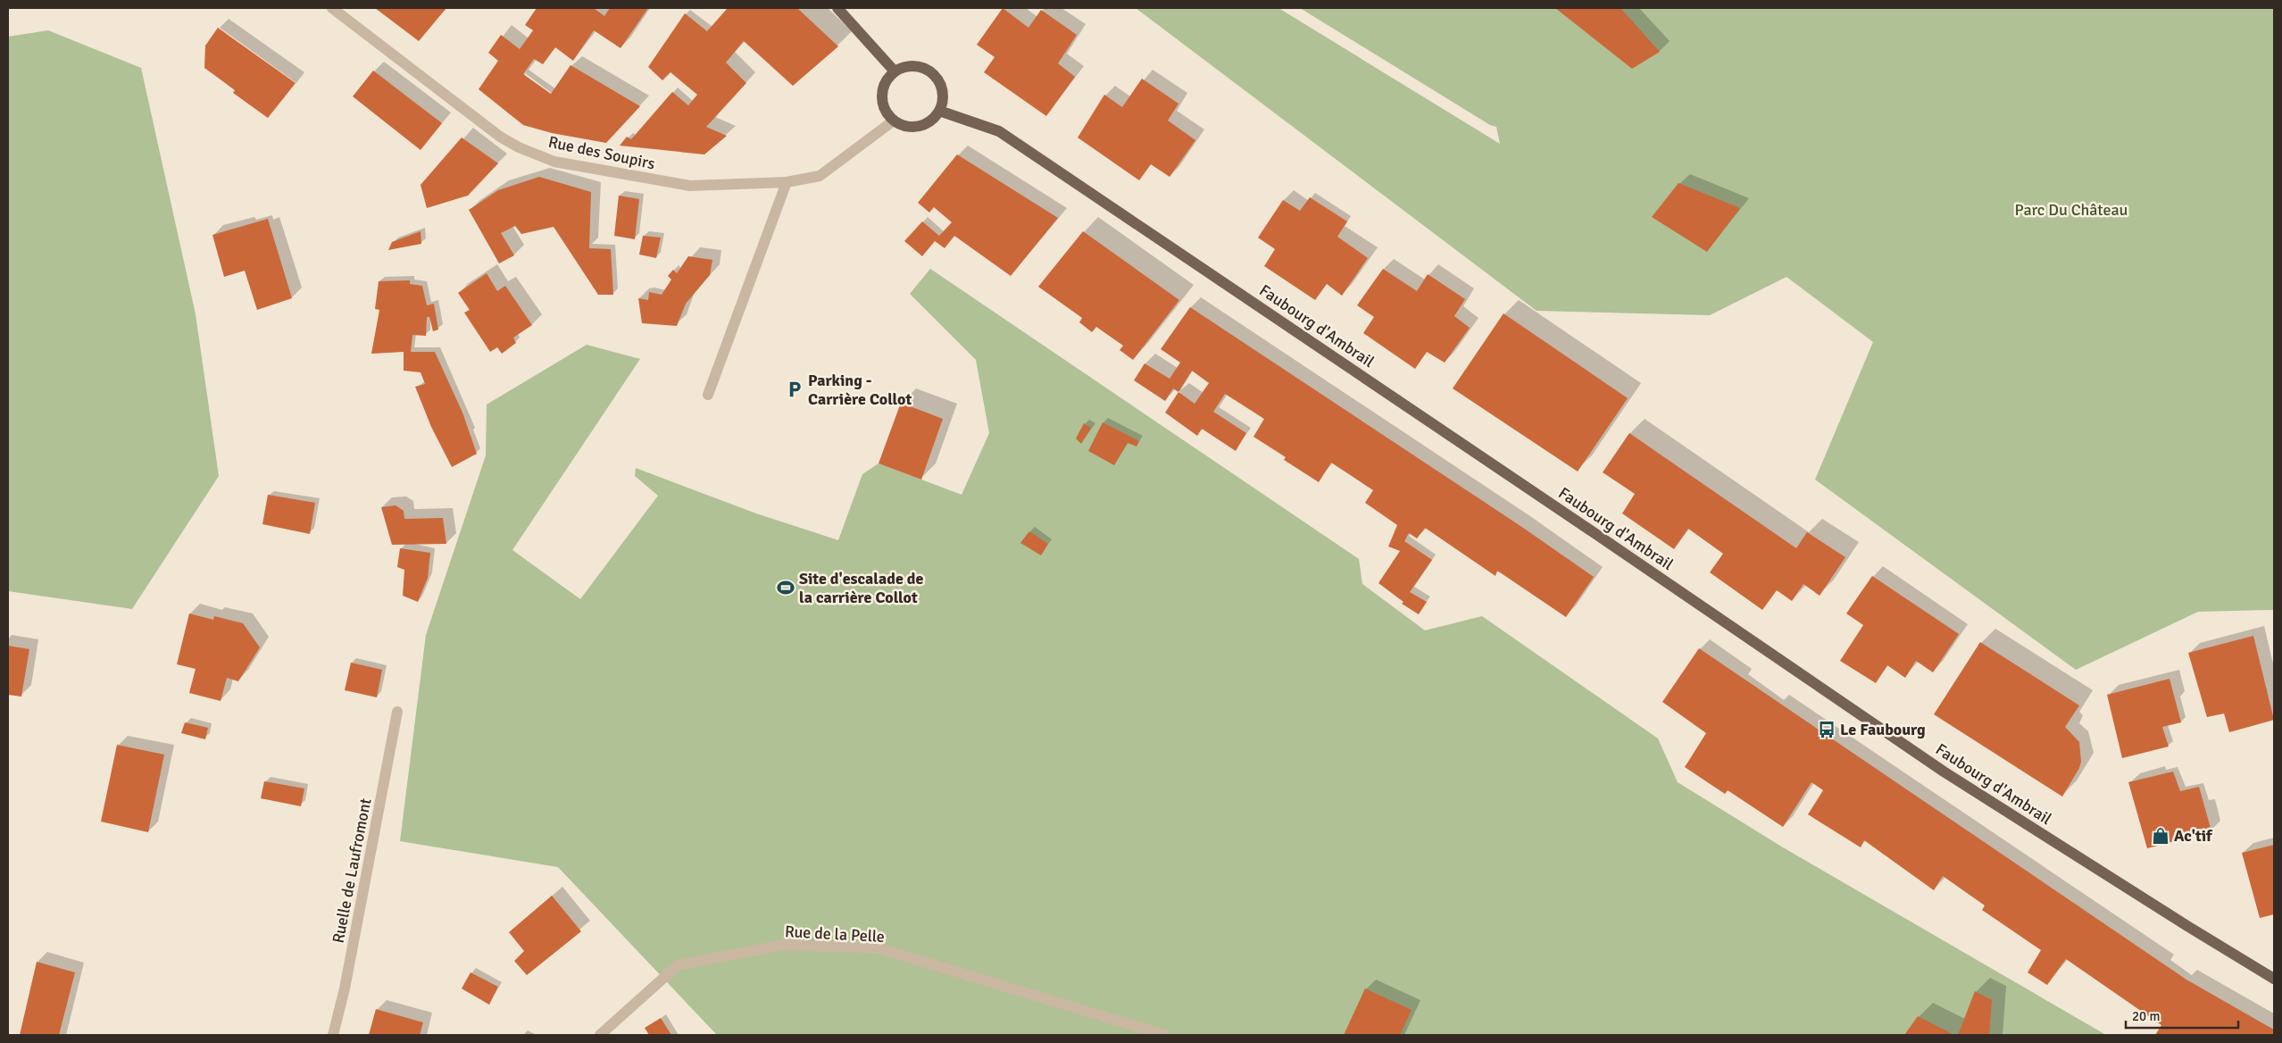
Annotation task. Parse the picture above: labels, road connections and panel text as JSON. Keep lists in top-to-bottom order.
{
  "streets": {
    "main road": ["Faubourg d'Ambrail"],
    "street": ["Rue des Soupirs", "Ruelle de Laufromont", "Rue de la Pelle"]
  },
  "crossings": [
    ["Rue des Soupirs", "Faubourg d'Ambrail"]
  ],
  "parks": ["Parc Du Château"],
  "places": {
    "parking": ["Parking - Carrière Collot"],
    "sports": ["Site d'escalade de la carrière Collot"],
    "bus stop": ["Le Faubourg"],
    "shop": ["Ac'tif"]
  },
  "scale_bar": "20 m"
}
